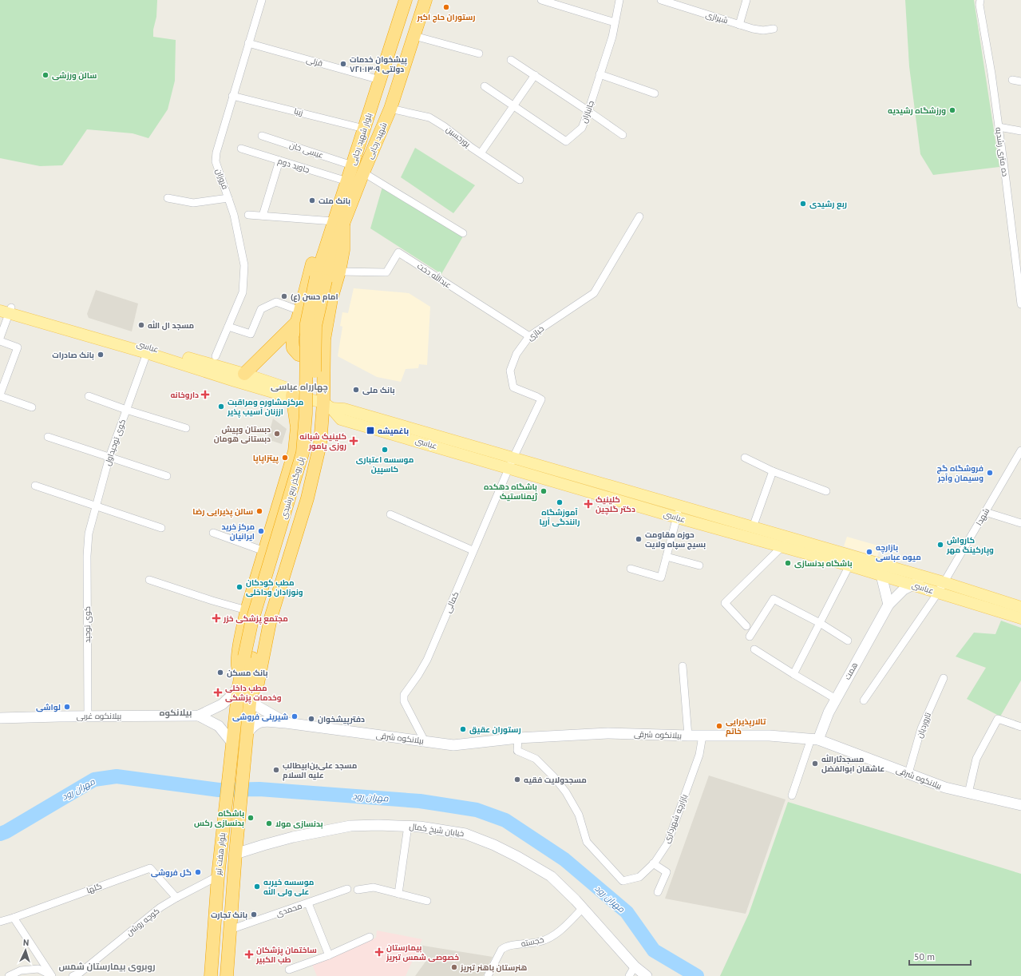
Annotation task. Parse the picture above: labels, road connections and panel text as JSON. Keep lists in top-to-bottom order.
{
  "streets": {
    "highway": [
      "بلوار شهید رجایی",
      "شهید رجایی",
      "پل روگذر ربع رشیدی",
      "بلوار هفت تیر"
    ],
    "main road": ["عباسى"],
    "street": [
      "شیرازی",
      "قزلی",
      "زیبا",
      "جانبازان",
      "پورحسین",
      "عیسی خان",
      "ده متری رشدیه",
      "جاوید دوم",
      "فروزان",
      "عبدالله دخت",
      "خبازی",
      "کوی توحیداول",
      "شهدا",
      "کمالی",
      "کوی توحید",
      "همت",
      "بیلانکوه غربی",
      "تاروردیان",
      "بیلانکوه شرقی",
      "بازارچه شهرداری",
      "خیابان شیخ کمال",
      "گلها",
      "محمدی",
      "کوچه روشن",
      "خجسته"
    ]
  },
  "crossings": [
    ["قزلی", "بلوار شهید رجایی"],
    ["قزلی", "فروزان"],
    ["زیبا", "بلوار شهید رجایی"],
    ["زیبا", "فروزان"],
    ["پورحسین", "شهید رجایی"],
    ["بلوار شهید رجایی", "شهید رجایی"],
    ["بلوار شهید رجایی", "عیسی خان"],
    ["بلوار شهید رجایی", "جاوید دوم"],
    ["بلوار شهید رجایی", "پل روگذر ربع رشیدی"],
    ["عبدالله دخت", "خبازی"],
    ["خبازی", "عباسى"],
    ["خبازی", "کمالی"],
    ["عباسى", "کوی توحیداول"],
    ["عباسى", "شهدا"],
    ["عباسى", "کمالی"],
    ["عباسى", "همت"],
    ["کوی توحیداول", "کوی توحید"],
    ["پل روگذر ربع رشیدی", "بلوار هفت تیر"],
    ["کمالی", "بیلانکوه شرقی"],
    ["کوی توحید", "بیلانکوه غربی"],
    ["همت", "بیلانکوه شرقی"],
    ["بیلانکوه غربی", "بلوار هفت تیر"],
    ["تاروردیان", "بیلانکوه شرقی"],
    ["بیلانکوه شرقی", "بازارچه شهرداری"],
    ["بیلانکوه شرقی", "بلوار هفت تیر"],
    ["خیابان شیخ کمال", "بلوار هفت تیر"],
    ["خیابان شیخ کمال", "خجسته"],
    ["بلوار هفت تیر", "محمدی"],
    ["بلوار هفت تیر", "کوچه روشن"],
    ["گلها", "کوچه روشن"]
  ],
  "districts": ["چهارراه عباسی", "بیلانکوه", "روبروی بیمارستان شمس"],
  "water": ["مهران رود"],
  "places": {
    "other": [
      "رستوران حاج اکبر",
      "پیشخوان خدمات دولتی ۷۲۱۰۱۳۰۹",
      "سالن ورزشی",
      "ورزشگاه رشیدیه",
      "بانک ملت",
      "ربع رشیدی",
      "امام حسن (ع)",
      "مسجد ال الله",
      "بانک صادرات",
      "بانک ملی",
      "مرکزمشاوره ومراقبت اززنان آسیب پذیر",
      "دبستان وپیش دبستانی هومان",
      "موسسه اعتباری کاسپین",
      "پیتزاپاپا",
      "فروشگاه گچ وسیمان وآجر",
      "باشگاه دهکده ژیمناستیک",
      "آموزشگاه رانندگی آریا",
      "سالن پذیرایی رضا",
      "مرکز خرید ایرانیان",
      "حوزه مقاومت بسیج سپاه ولایت",
      "کارواش وپارکینگ مهر",
      "بازارچه میوه عباسی",
      "باشگاه بدنسازی",
      "مطب کودکان ونوزادان وداخلی",
      "بانک مسکن",
      "لواشی",
      "شیرینی فروشی",
      "دفترپیشخوان",
      "تالارپذیرایی خاتم",
      "رستوران عقیق",
      "مسجدثارالله عاشقان ابوالفضل",
      "مسجد علی‌بن‌ابیطالب علیه السلام",
      "مسجدولایت فقیه",
      "باشگاه بدنسازی رکس",
      "بدنسازی مولا",
      "گل فروشی",
      "موسسه خیریه علی ولی الله",
      "بانک تجارت",
      "هنرستان باهنر تبریز"
    ],
    "health": [
      "داروخانه",
      "کلینیک شبانه روزی یامور",
      "کلینیک دکتر گلچین",
      "مجتمع پزشکی خزر",
      "مطب داخلی وخدمات پزشکی",
      "بیمارستان خصوصی شمس تبریز",
      "ساختمان پزشکان طب الکبیر"
    ],
    "transit": ["باغمیشه"]
  },
  "scale_bar": "50 m",
  "north": "top"
}
